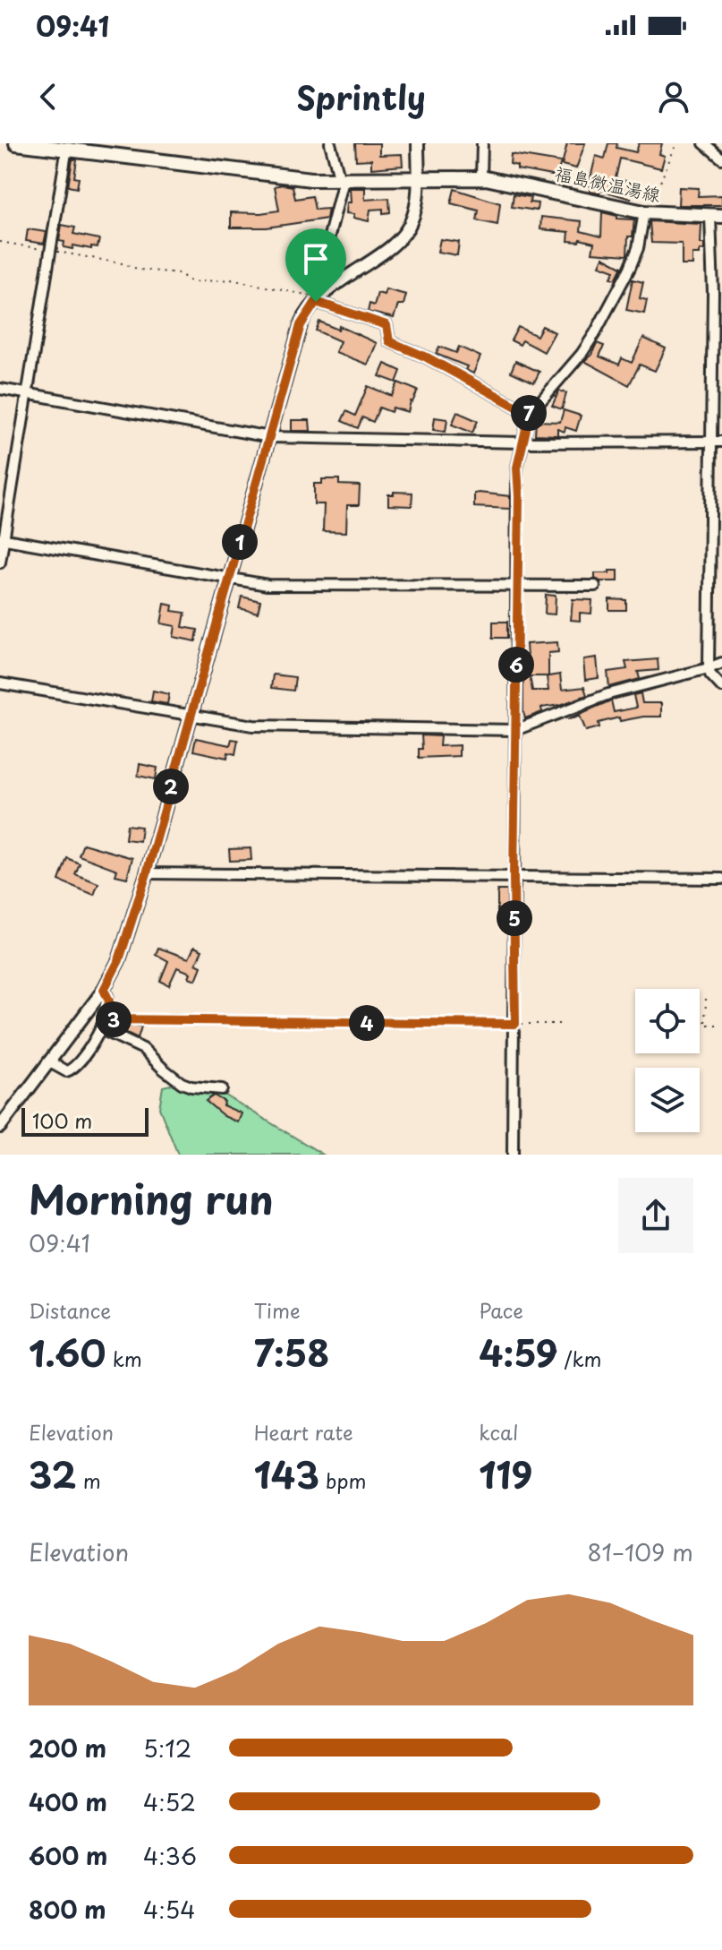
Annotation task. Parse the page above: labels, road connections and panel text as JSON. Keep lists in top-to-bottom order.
{
  "streets": {
    "main road": ["福島微温湯線"]
  },
  "scale_bar": "100 m",
  "page": {
    "status": "09:41",
    "header": "Sprintly",
    "pins": [
      "7",
      "1",
      "6",
      "2",
      "5",
      "3",
      "4"
    ],
    "scale": "100 m",
    "heading": ["Morning run", "09:41"],
    "stats": [
      ["Distance", "1.60 km"],
      ["Time", "7:58"],
      ["Pace", "4:59 /km"],
      ["Elevation", "32 m"],
      ["Heart rate", "143 bpm"],
      ["kcal", "119"]
    ],
    "chart": ["Elevation", "81–109 m"],
    "list": [
      {
        "name": "200 m",
        "note": "5:12"
      },
      {
        "name": "400 m",
        "note": "4:52"
      },
      {
        "name": "600 m",
        "note": "4:36"
      },
      {
        "name": "800 m",
        "note": "4:54"
      }
    ]
  }
}
